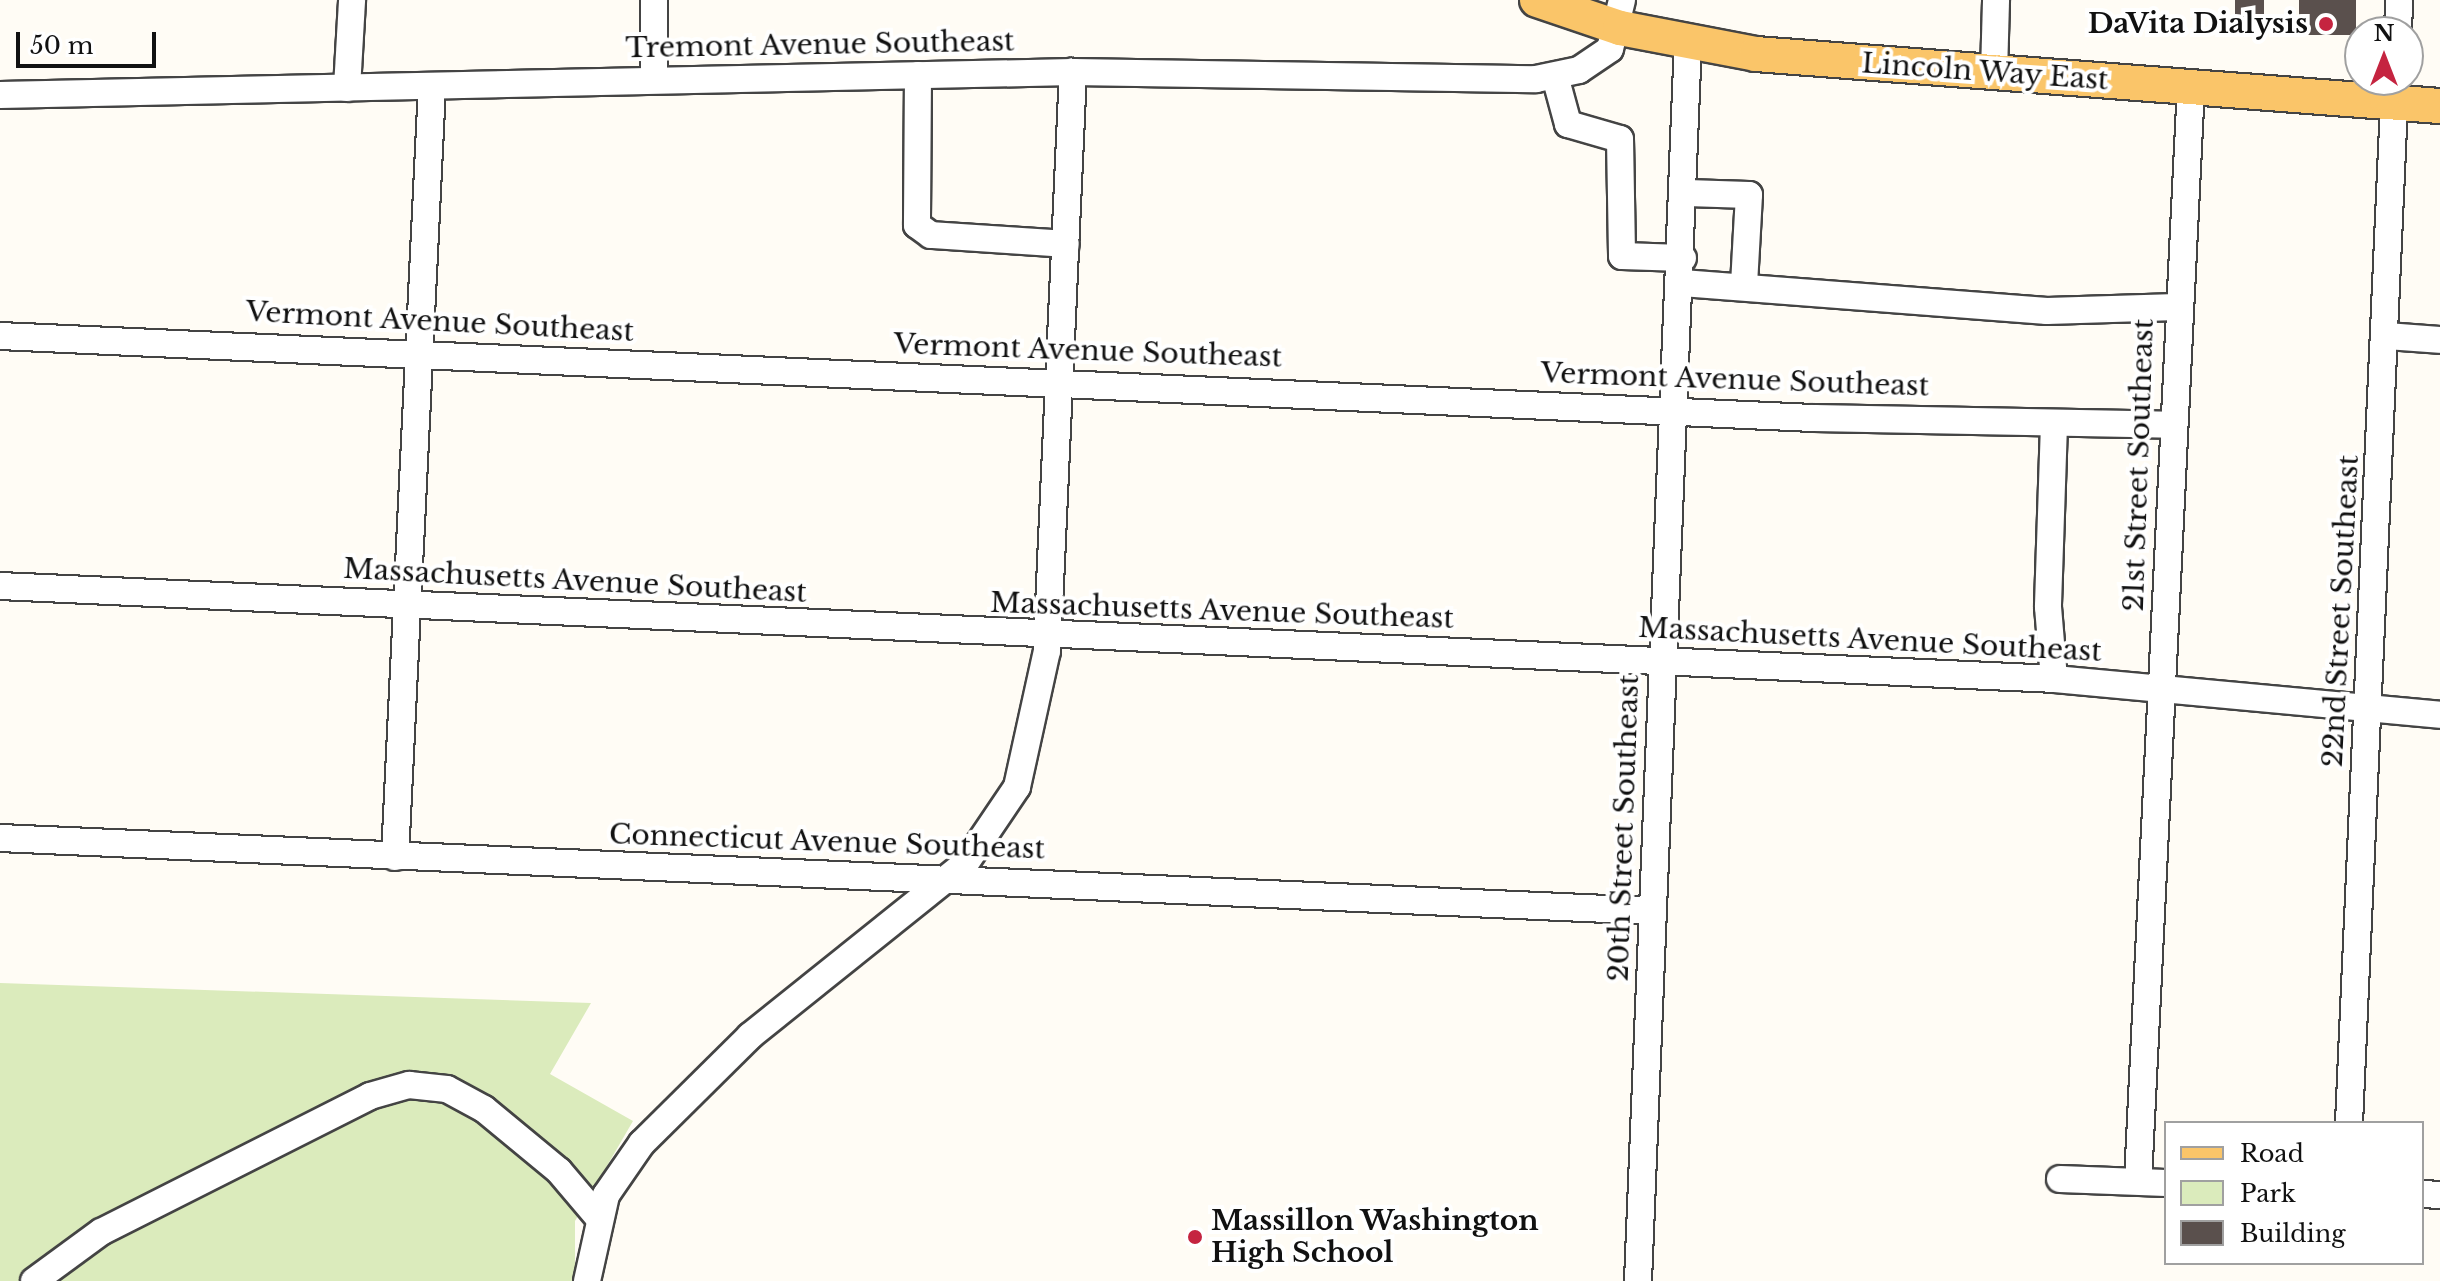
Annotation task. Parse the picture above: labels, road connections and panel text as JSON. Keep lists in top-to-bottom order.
{
  "streets": {
    "main road": ["Lincoln Way East"],
    "street": [
      "Tremont Avenue Southeast",
      "Vermont Avenue Southeast",
      "21st Street Southeast",
      "Massachusetts Avenue Southeast",
      "22nd Street Southeast",
      "20th Street Southeast",
      "Connecticut Avenue Southeast"
    ]
  },
  "crossings": [
    ["Tremont Avenue Southeast", "Lincoln Way East"],
    ["Lincoln Way East", "21st Street Southeast"],
    ["Lincoln Way East", "20th Street Southeast"],
    ["Vermont Avenue Southeast", "21st Street Southeast"],
    ["Vermont Avenue Southeast", "20th Street Southeast"],
    ["21st Street Southeast", "Massachusetts Avenue Southeast"],
    ["Massachusetts Avenue Southeast", "22nd Street Southeast"],
    ["Massachusetts Avenue Southeast", "20th Street Southeast"],
    ["20th Street Southeast", "Connecticut Avenue Southeast"]
  ],
  "places": ["DaVita Dialysis", "Massillon Washington High School"],
  "legend": ["Road", "Park", "Building"],
  "scale_bar": "50 m",
  "north": "top"
}
